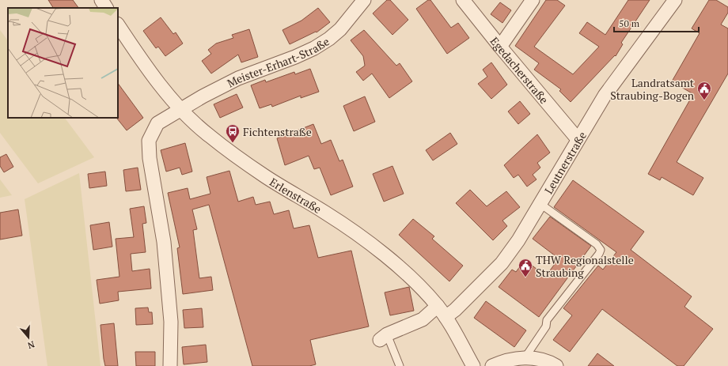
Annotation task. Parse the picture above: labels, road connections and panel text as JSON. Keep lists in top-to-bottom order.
{
  "streets": {
    "street": [
      "Meister-Erhart-Straße",
      "Egedacherstraße",
      "Leutnerstraße",
      "Erlenstraße"
    ]
  },
  "crossings": [
    ["Meister-Erhart-Straße", "Erlenstraße"],
    ["Egedacherstraße", "Leutnerstraße"],
    ["Leutnerstraße", "Erlenstraße"]
  ],
  "places": {
    "public building": ["Landratsamt Straubing-Bogen", "THW Regionalstelle Straubing"],
    "bus stop": ["Fichtenstraße"]
  },
  "scale_bar": "50 m",
  "north": "bottom"
}
